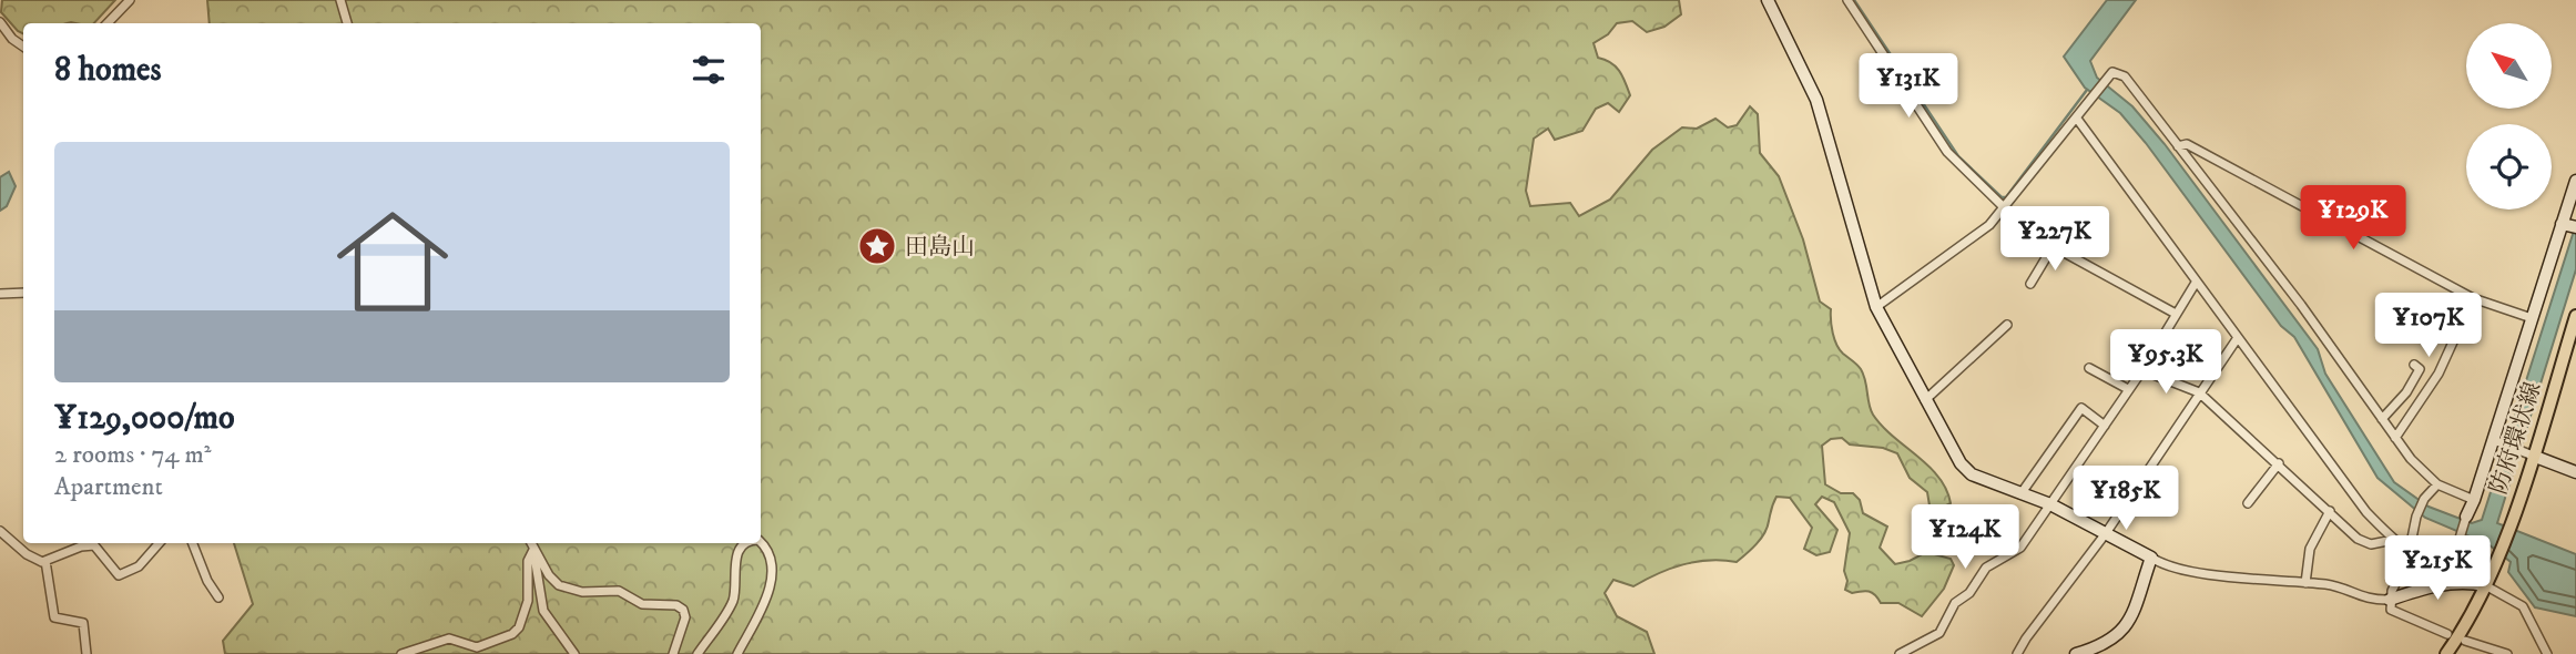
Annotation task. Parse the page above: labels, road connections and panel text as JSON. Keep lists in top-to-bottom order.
{
  "streets": {
    "main road": ["防府環状線"]
  },
  "places": {
    "place": ["田島山"]
  },
  "north": "top left",
  "page": {
    "heading": "8 homes",
    "price": [
      "¥131K",
      "¥129K",
      "¥227K",
      "¥107K",
      "¥95.3K",
      "¥185K",
      "¥124K",
      "¥215K"
    ],
    "list": [
      {
        "name": "¥129,000/mo",
        "note": "2 rooms · 74 m² · Apartment"
      }
    ]
  }
}
